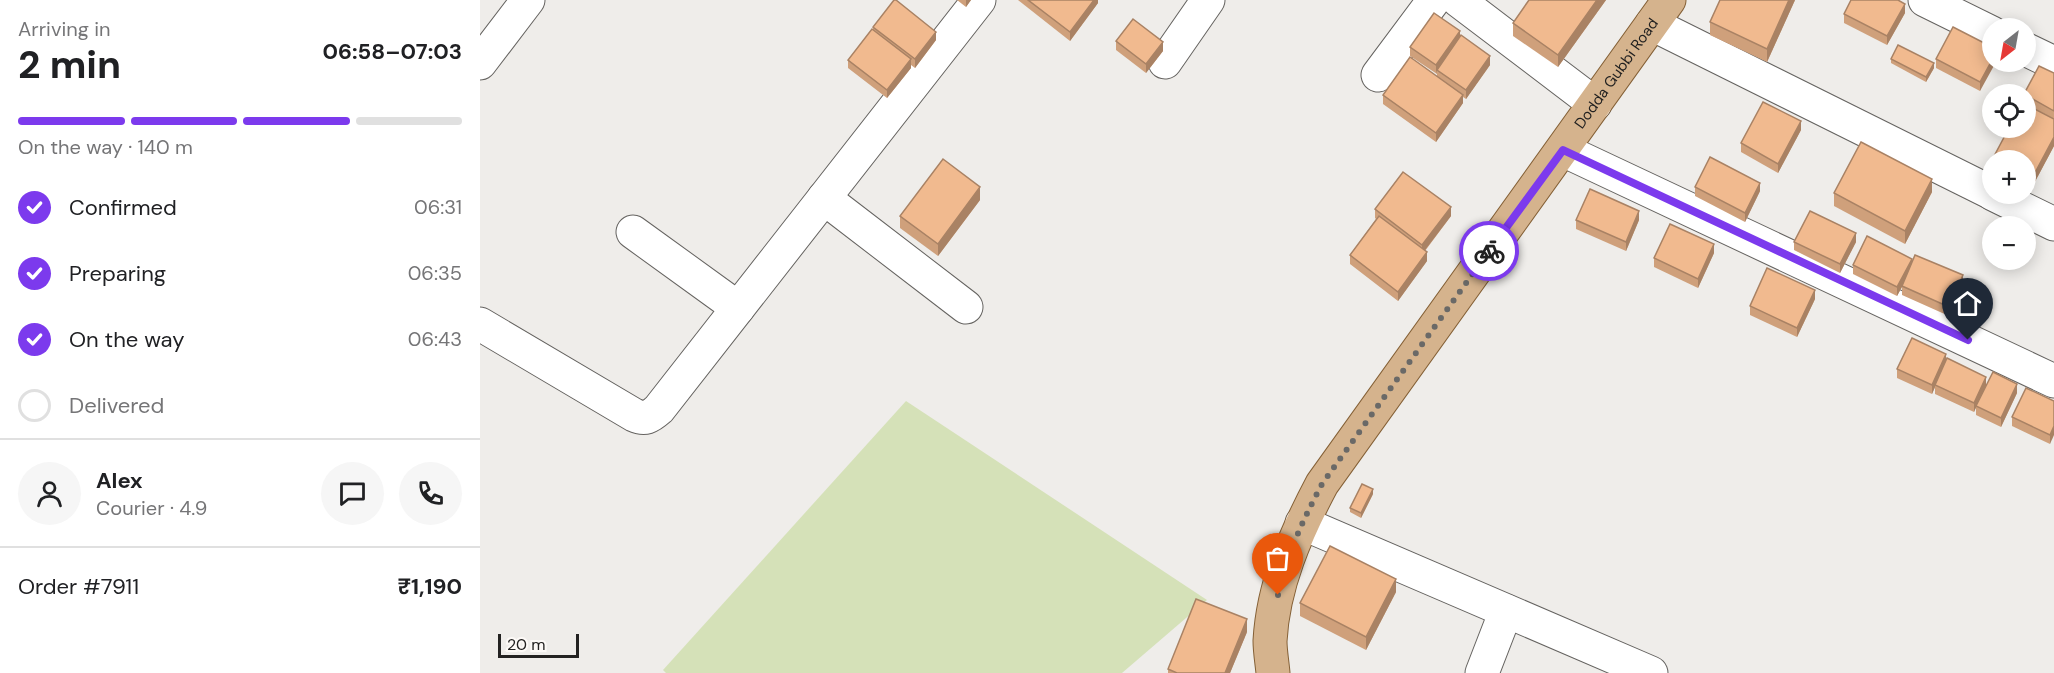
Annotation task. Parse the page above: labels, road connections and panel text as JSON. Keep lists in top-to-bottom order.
{
  "streets": {
    "main road": ["Dodda Gubbi Road"]
  },
  "scale_bar": "20 m",
  "north": "bottom left",
  "page": {
    "heading": ["2 min", "Arriving in", "06:58–07:03"],
    "panel": [
      "Alex",
      "Courier · 4.9",
      "Order #7911",
      "₹1,190"
    ],
    "map_buttons": ["+", "−"],
    "bar": "On the way · 140 m",
    "list": [
      ["Confirmed", "06:31"],
      ["Preparing", "06:35"],
      ["On the way", "06:43"],
      "Delivered"
    ],
    "scale": "20 m"
  }
}
